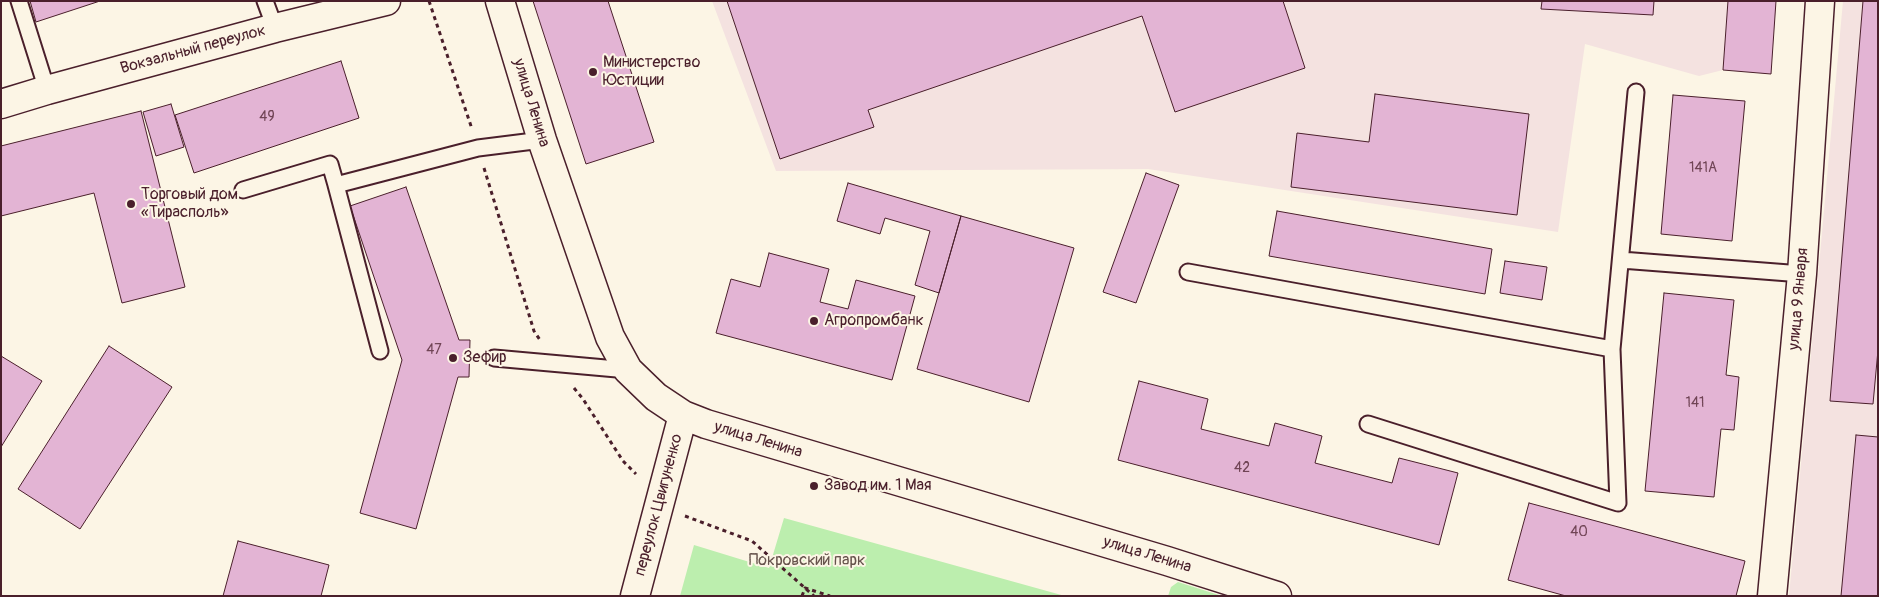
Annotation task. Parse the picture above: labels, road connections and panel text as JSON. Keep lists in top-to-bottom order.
{
  "streets": {
    "street": [
      "Вокзальный переулок",
      "улица Ленина",
      "улица 9 Января",
      "переулок Цвигуненко"
    ]
  },
  "crossings": [
    ["улица Ленина", "переулок Цвигуненко"]
  ],
  "parks": ["Покровский парк"],
  "places": [
    "Министерство Юстиции",
    "Торговый дом «Тирасполь»",
    "Агропромбанк",
    "Зефир",
    "Завод им. 1 Мая"
  ],
  "house_numbers": [
    "49",
    "141А",
    "47",
    "141",
    "42",
    "40"
  ]
}
